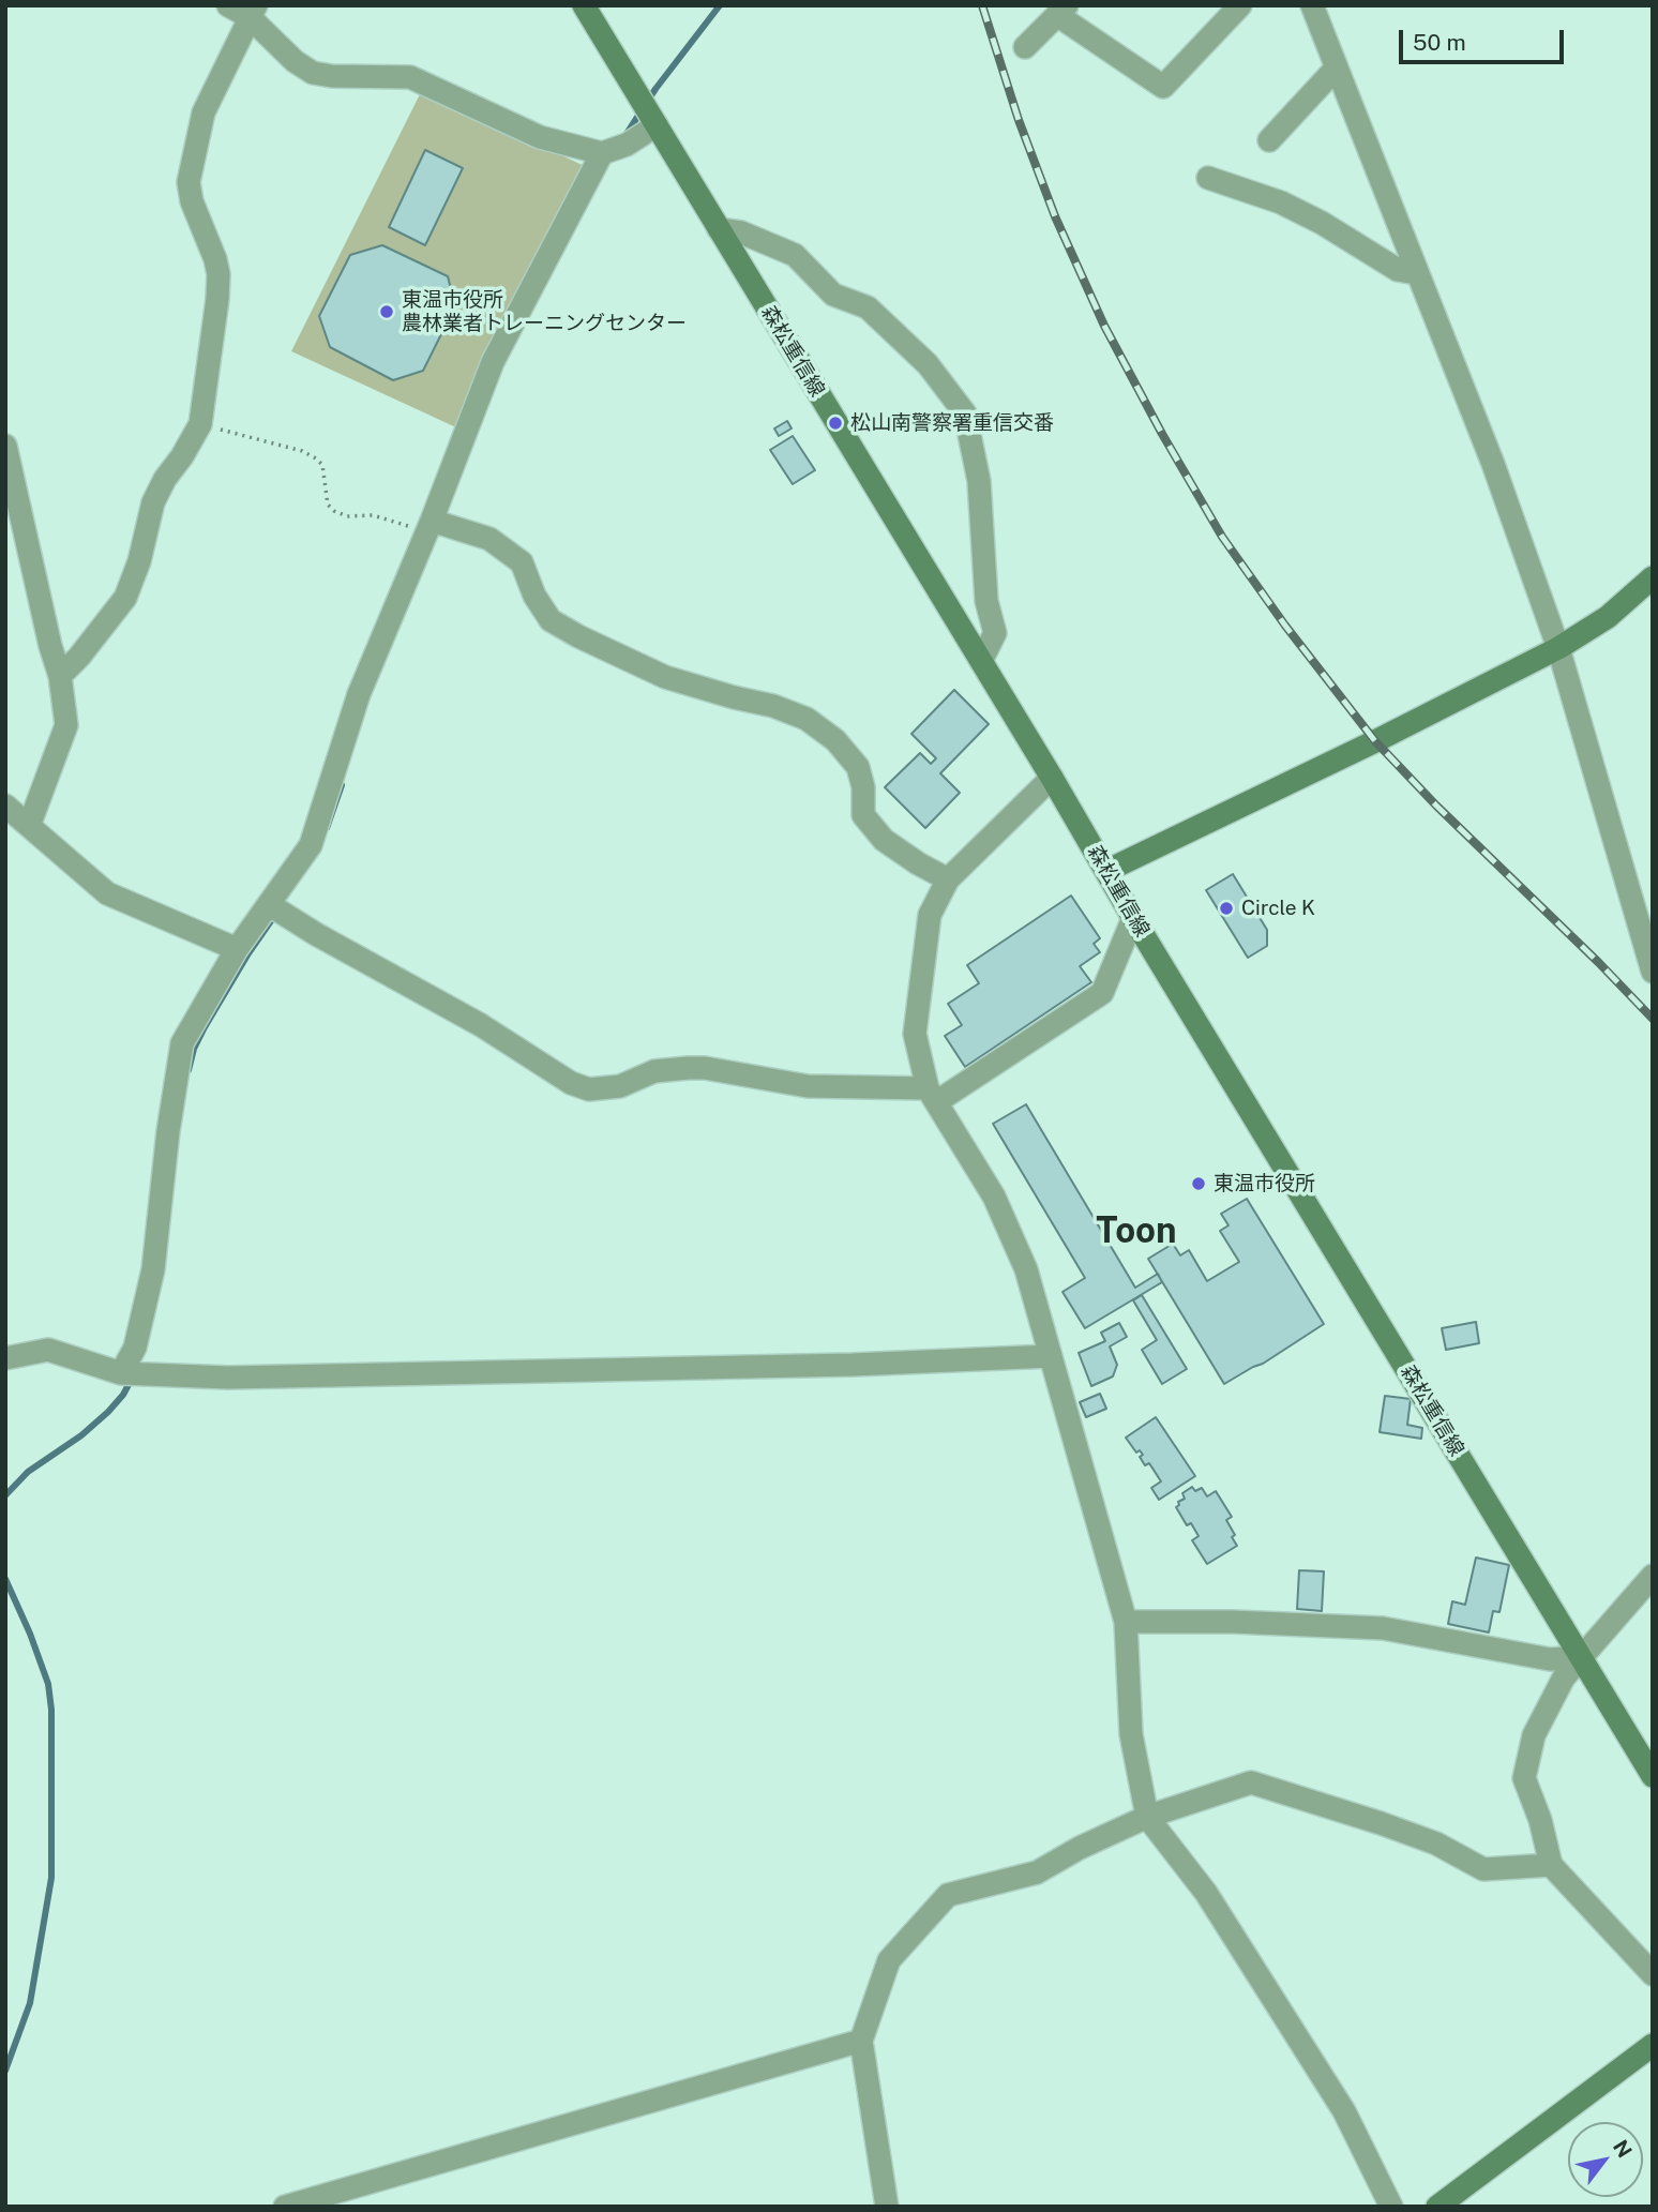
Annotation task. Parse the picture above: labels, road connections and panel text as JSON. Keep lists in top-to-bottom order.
{
  "streets": {
    "main road": ["森松重信線"]
  },
  "districts": ["Toon"],
  "places": [
    "東温市役所 農林業者トレーニングセンター",
    "松山南警察署重信交番",
    "Circle K",
    "東温市役所"
  ],
  "scale_bar": "50 m",
  "north": "top right"
}
